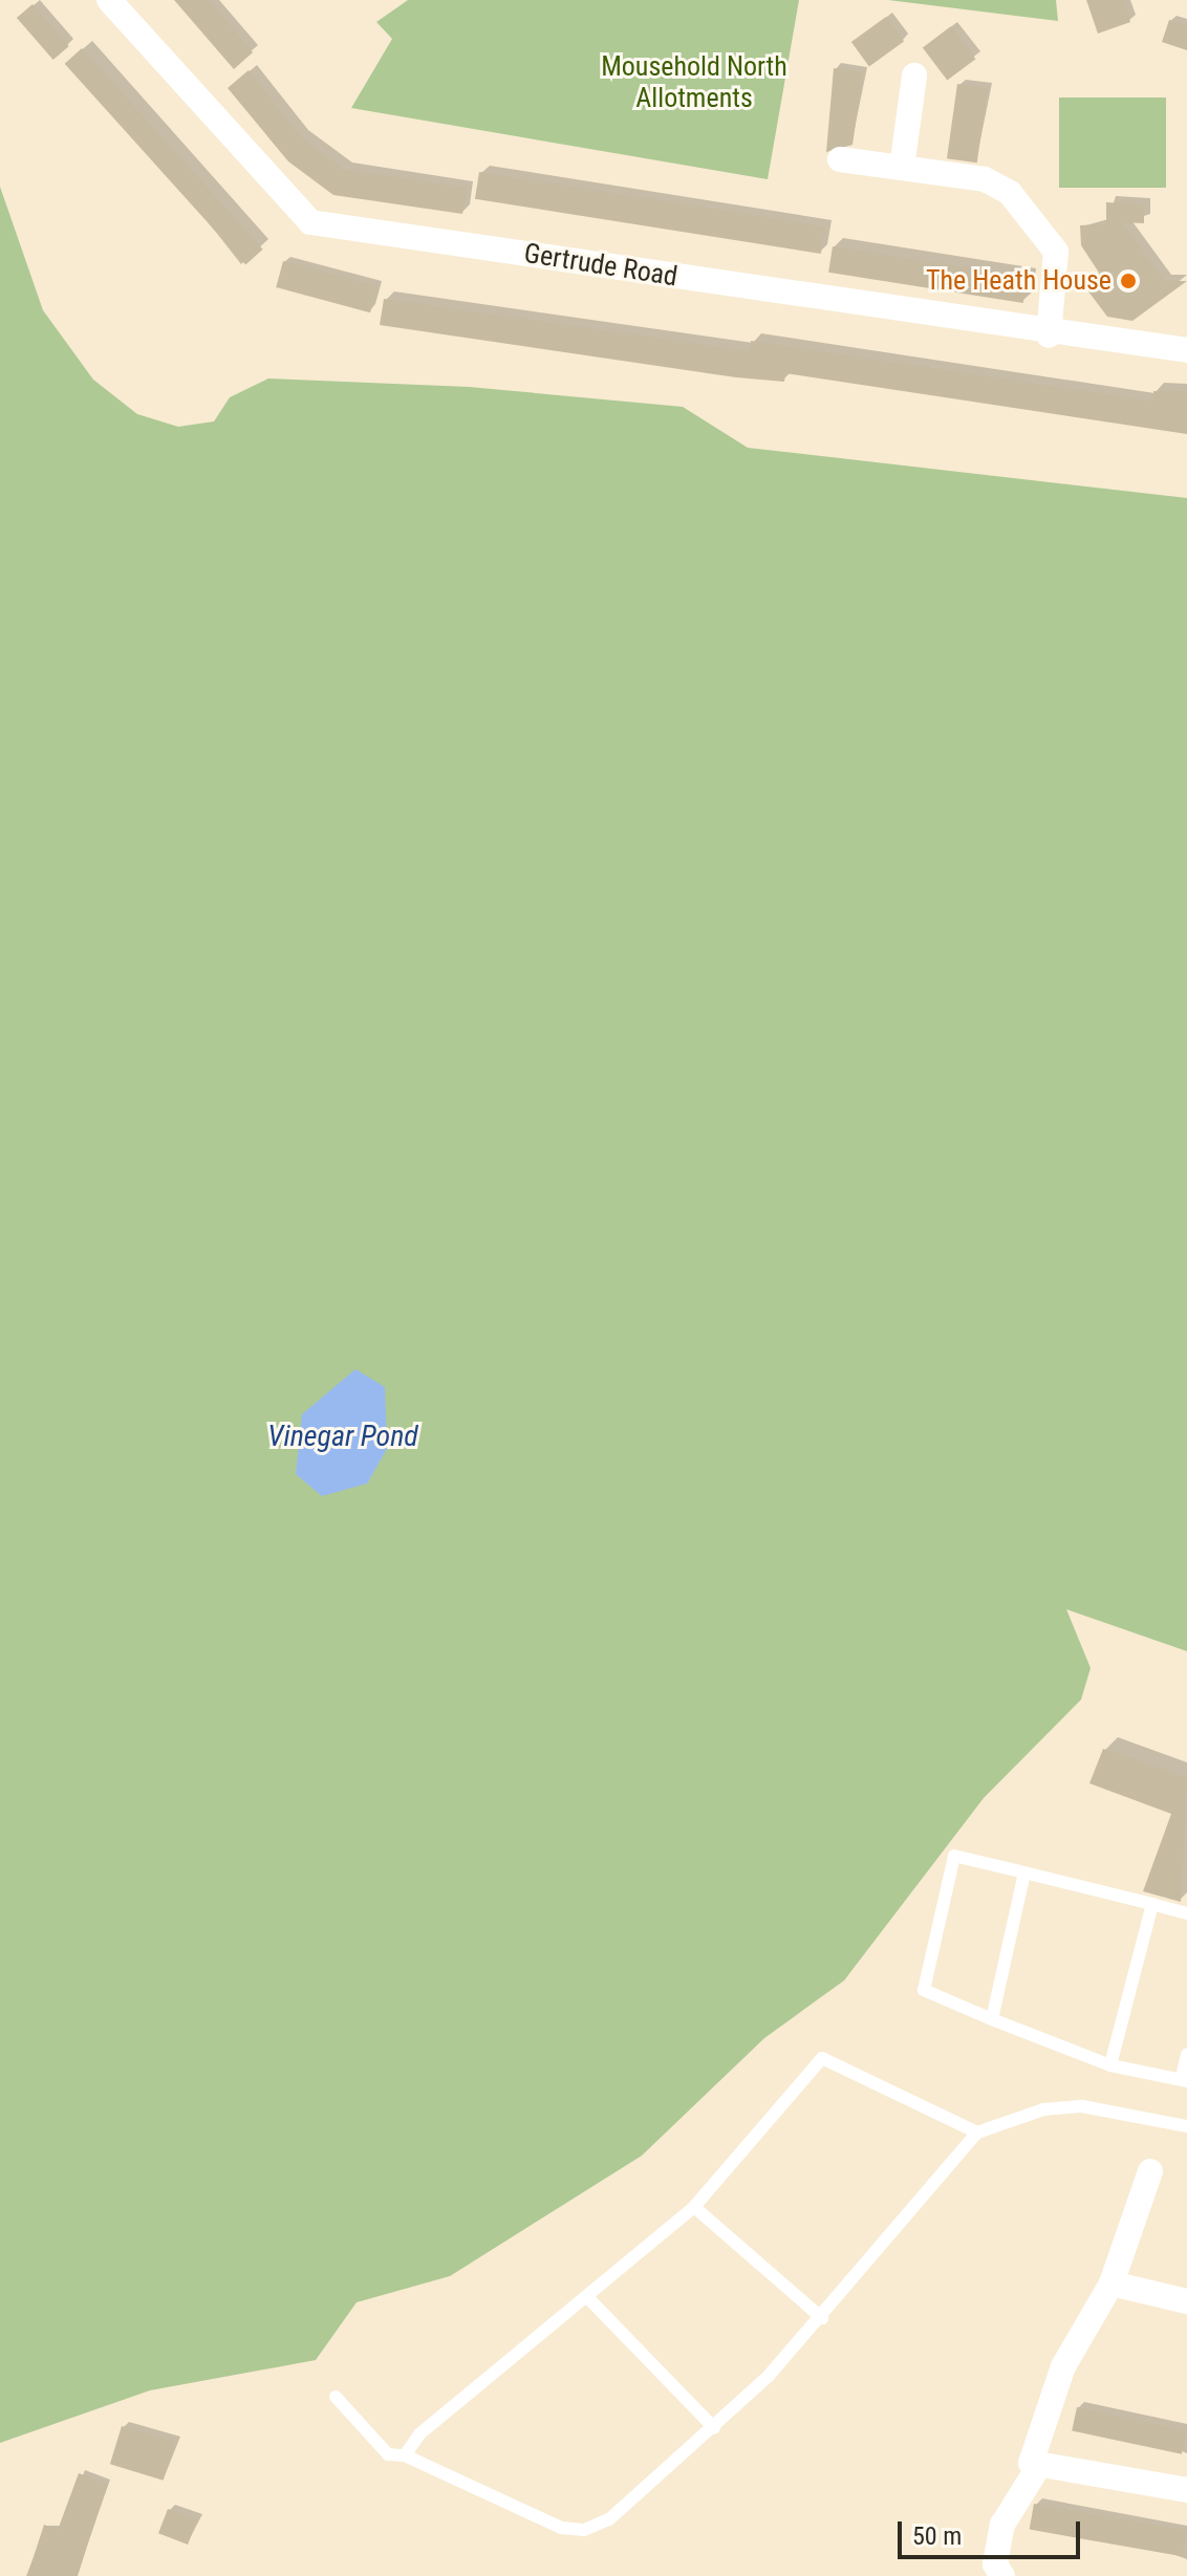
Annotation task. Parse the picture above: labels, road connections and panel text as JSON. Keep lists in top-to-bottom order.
{
  "streets": {
    "street": ["Gertrude Road"]
  },
  "water": ["Vinegar Pond"],
  "parks": ["Mousehold North Allotments"],
  "places": ["The Heath House"],
  "scale_bar": "50 m"
}
